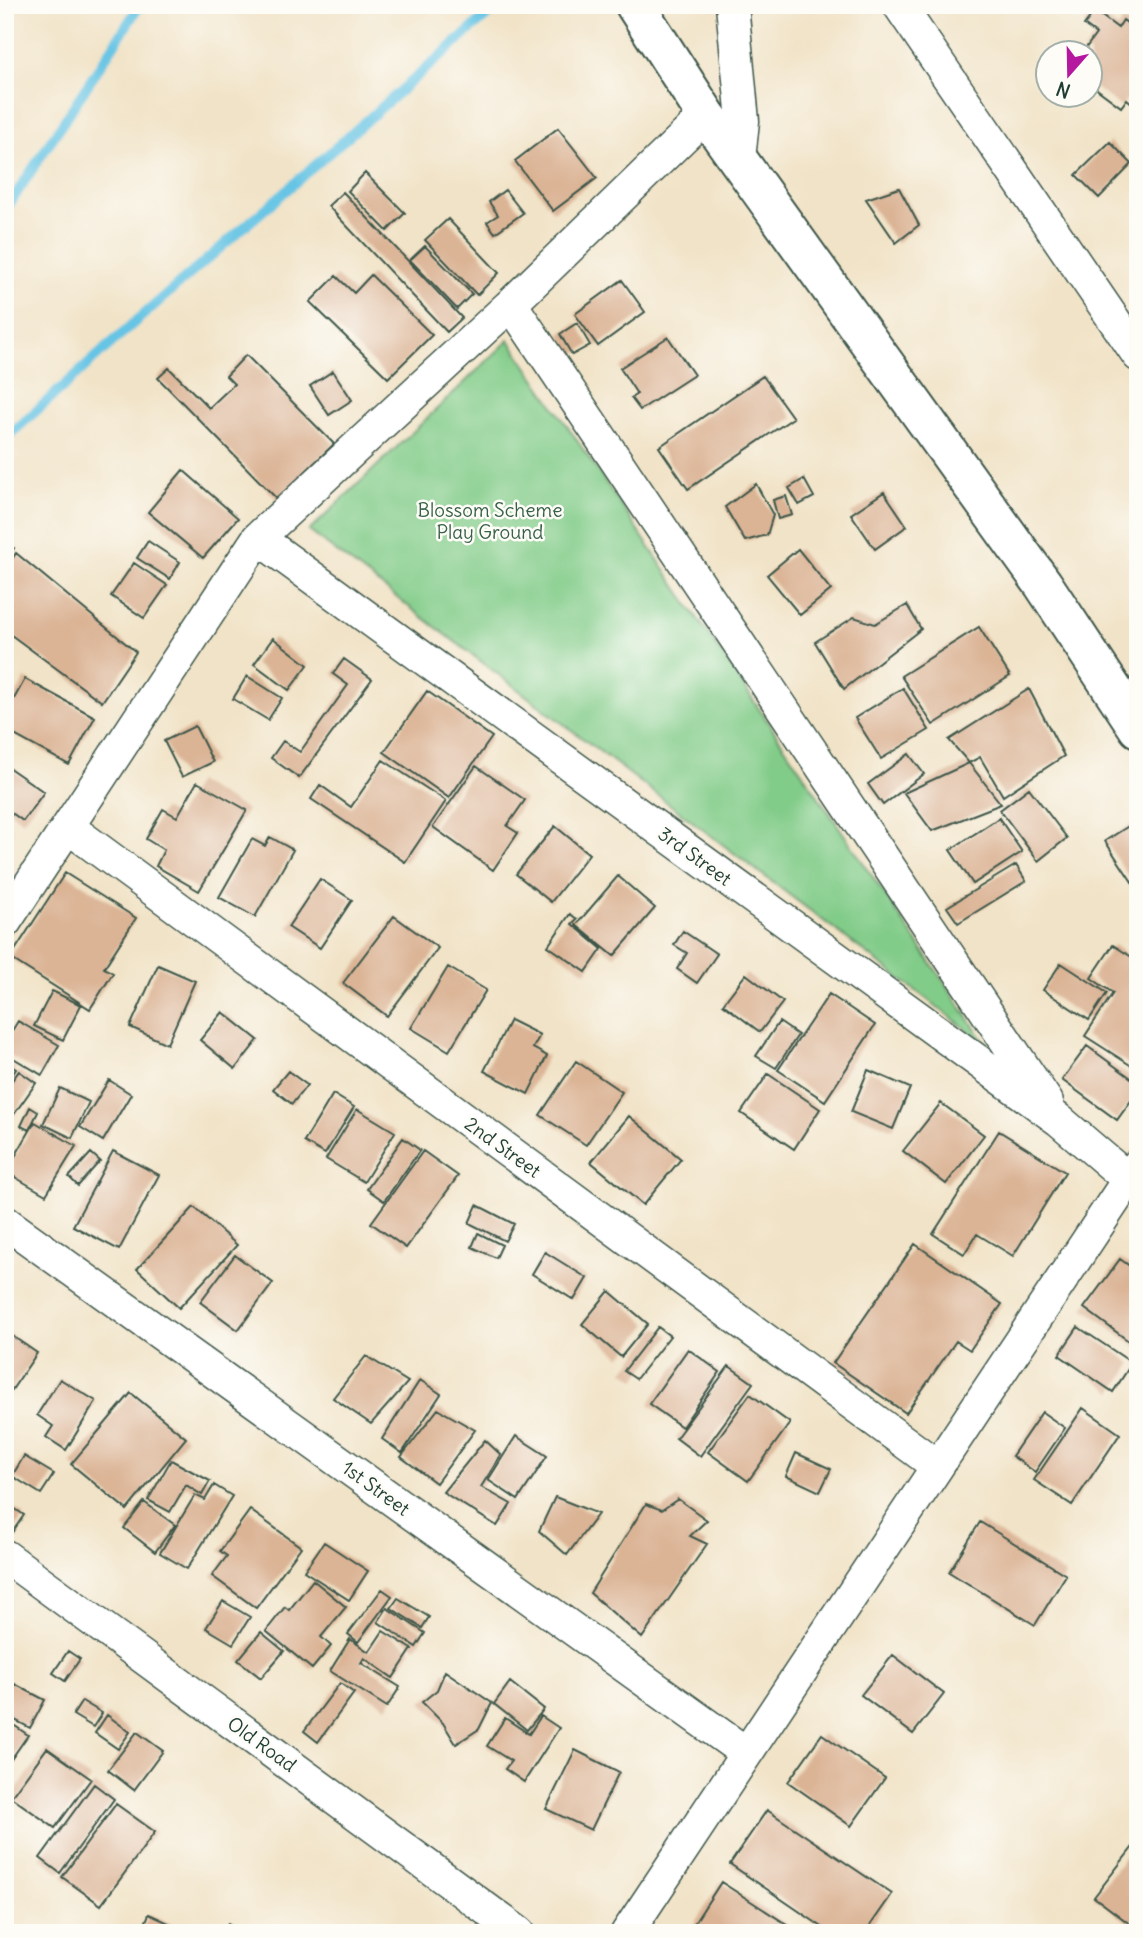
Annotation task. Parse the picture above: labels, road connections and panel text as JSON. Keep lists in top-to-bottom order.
{
  "streets": {
    "street": [
      "3rd Street",
      "2nd Street",
      "1st Street",
      "Old Road"
    ]
  },
  "parks": ["Blossom Scheme Play Ground"],
  "north": "bottom"
}
